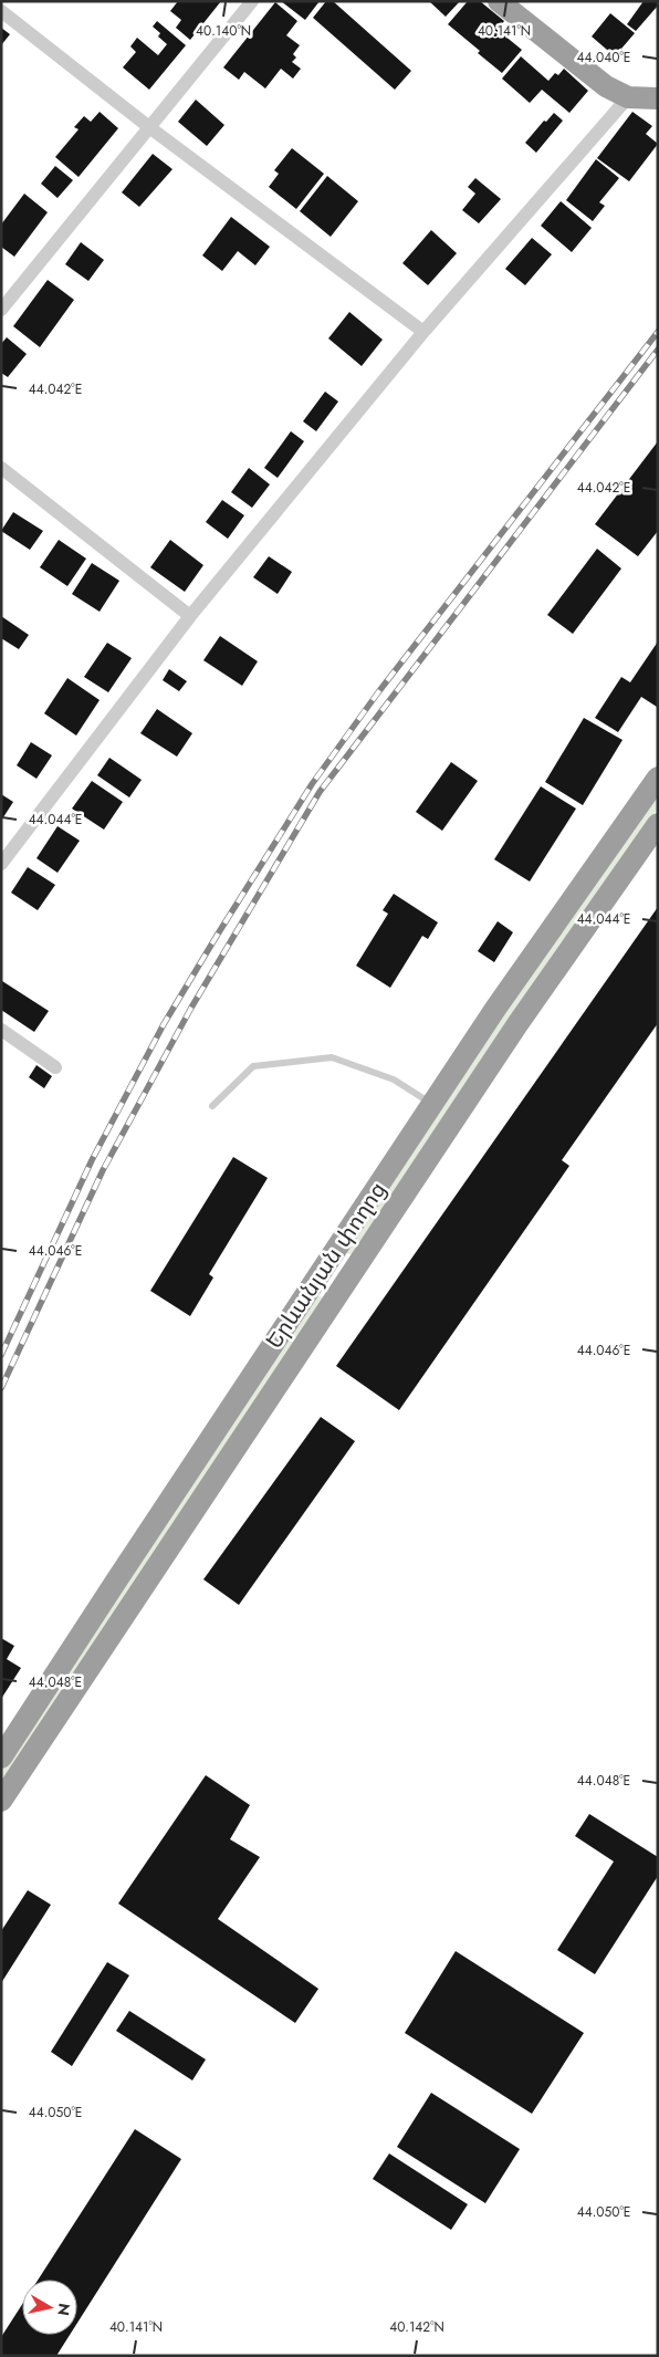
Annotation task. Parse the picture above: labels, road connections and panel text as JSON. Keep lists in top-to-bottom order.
{
  "streets": {
    "highway": ["Երևանյան փողոց"]
  },
  "north": "right",
  "coordinates": [
    "40.140°N",
    "40.141°N",
    "44.040°E",
    "44.042°E",
    "44.044°E",
    "44.046°E",
    "44.048°E",
    "44.050°E",
    "40.142°N"
  ]
}
